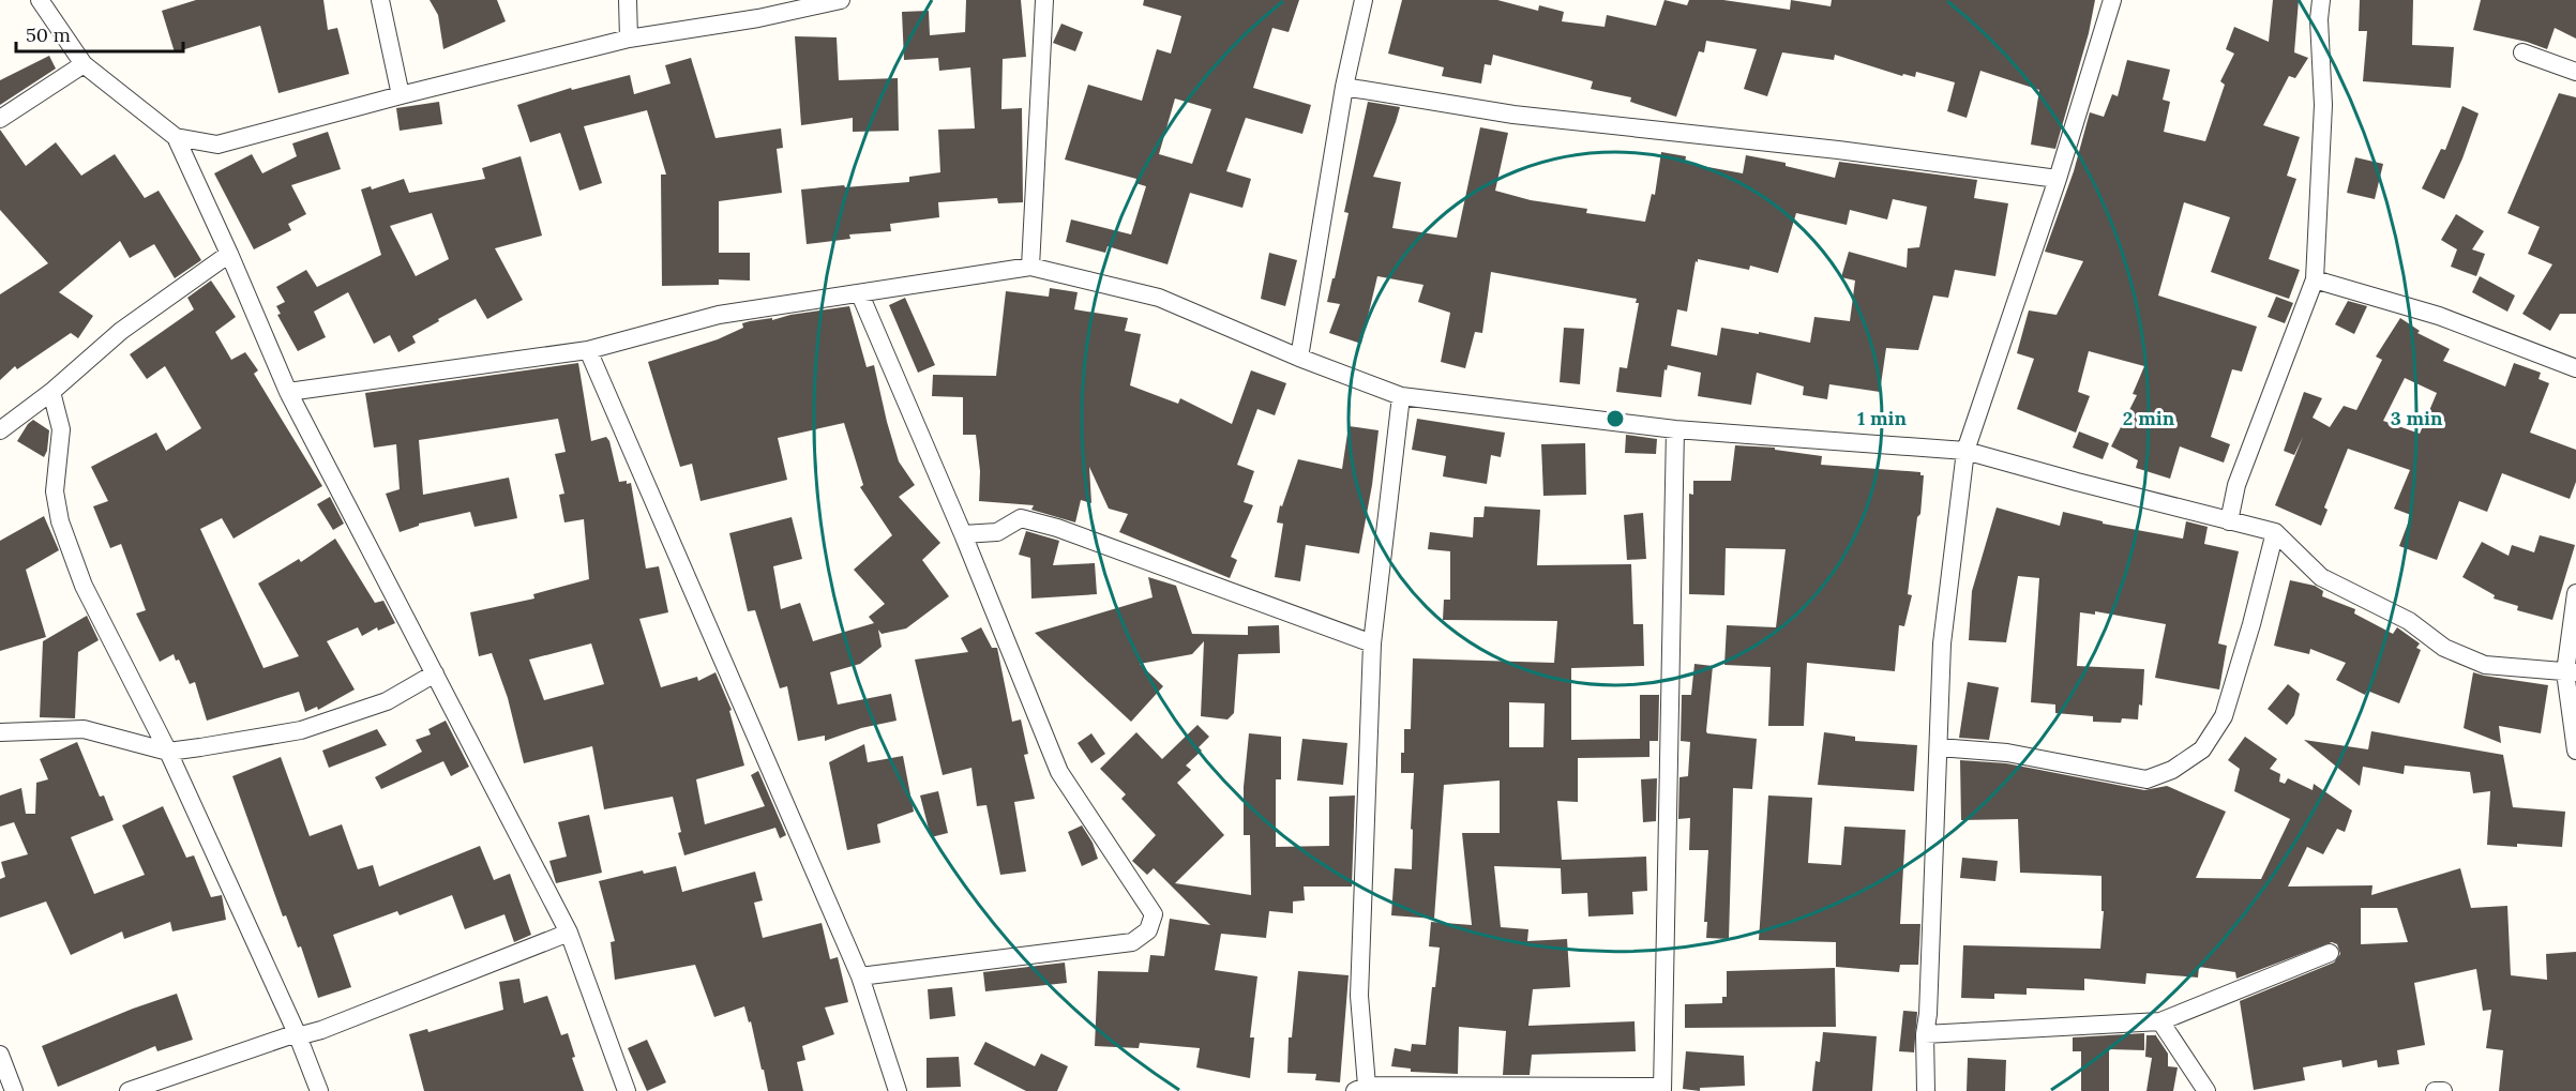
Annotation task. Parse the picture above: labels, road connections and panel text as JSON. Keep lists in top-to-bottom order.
{
  "scale_bar": "50 m",
  "rings": ["1 min", "2 min", "3 min"]
}
